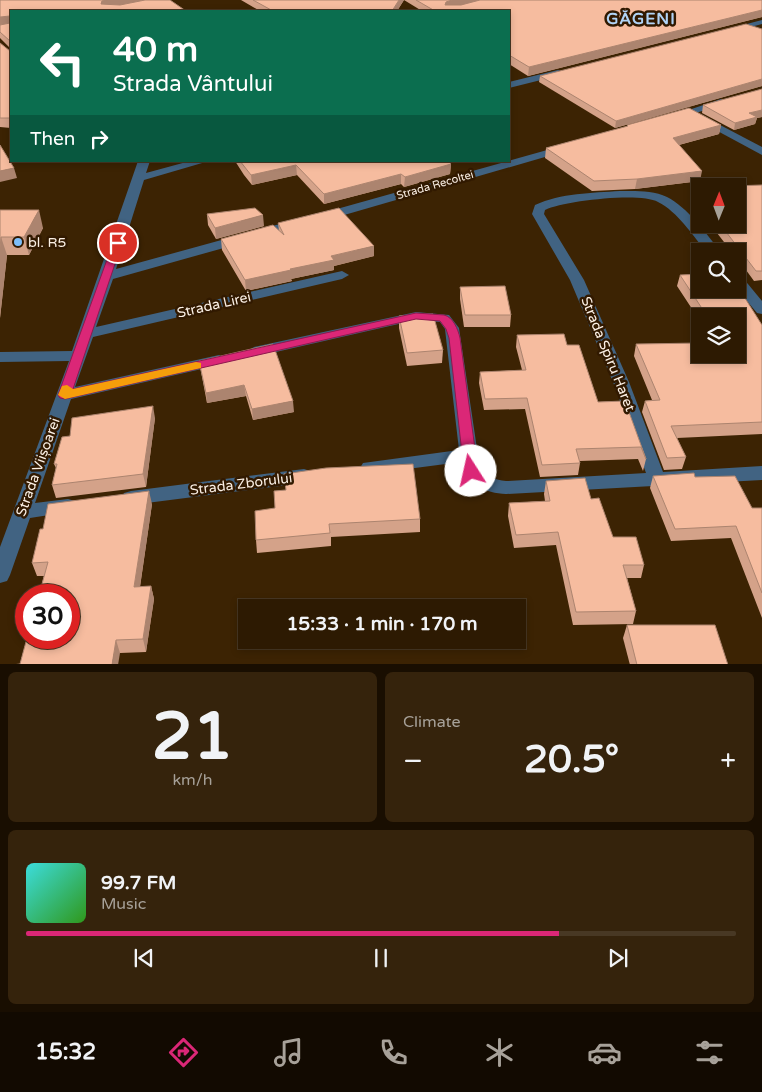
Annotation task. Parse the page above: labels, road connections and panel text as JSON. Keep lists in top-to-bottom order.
{
  "streets": {
    "street": [
      "Strada Recoltei",
      "Strada Lirei",
      "Strada Spiru Haret",
      "Strada Viișoarei",
      "Strada Zborului"
    ]
  },
  "crossings": [
    ["Strada Recoltei", "Strada Viișoarei"],
    ["Strada Lirei", "Strada Viișoarei"]
  ],
  "districts": ["GĂGENI"],
  "places": ["bl. R5"],
  "north": "top",
  "page": {
    "turn": ["40 m", "Strada Vântului"],
    "then": "Then",
    "limit": "30",
    "trip": "15:33 · 1 min · 170 m",
    "tile": [
      ["21", "km/h"],
      "Climate"
    ],
    "heat": ["−", "20.5°", "+"],
    "song": ["99.7 FM", "Music"],
    "tabs": "15:32"
  }
}
